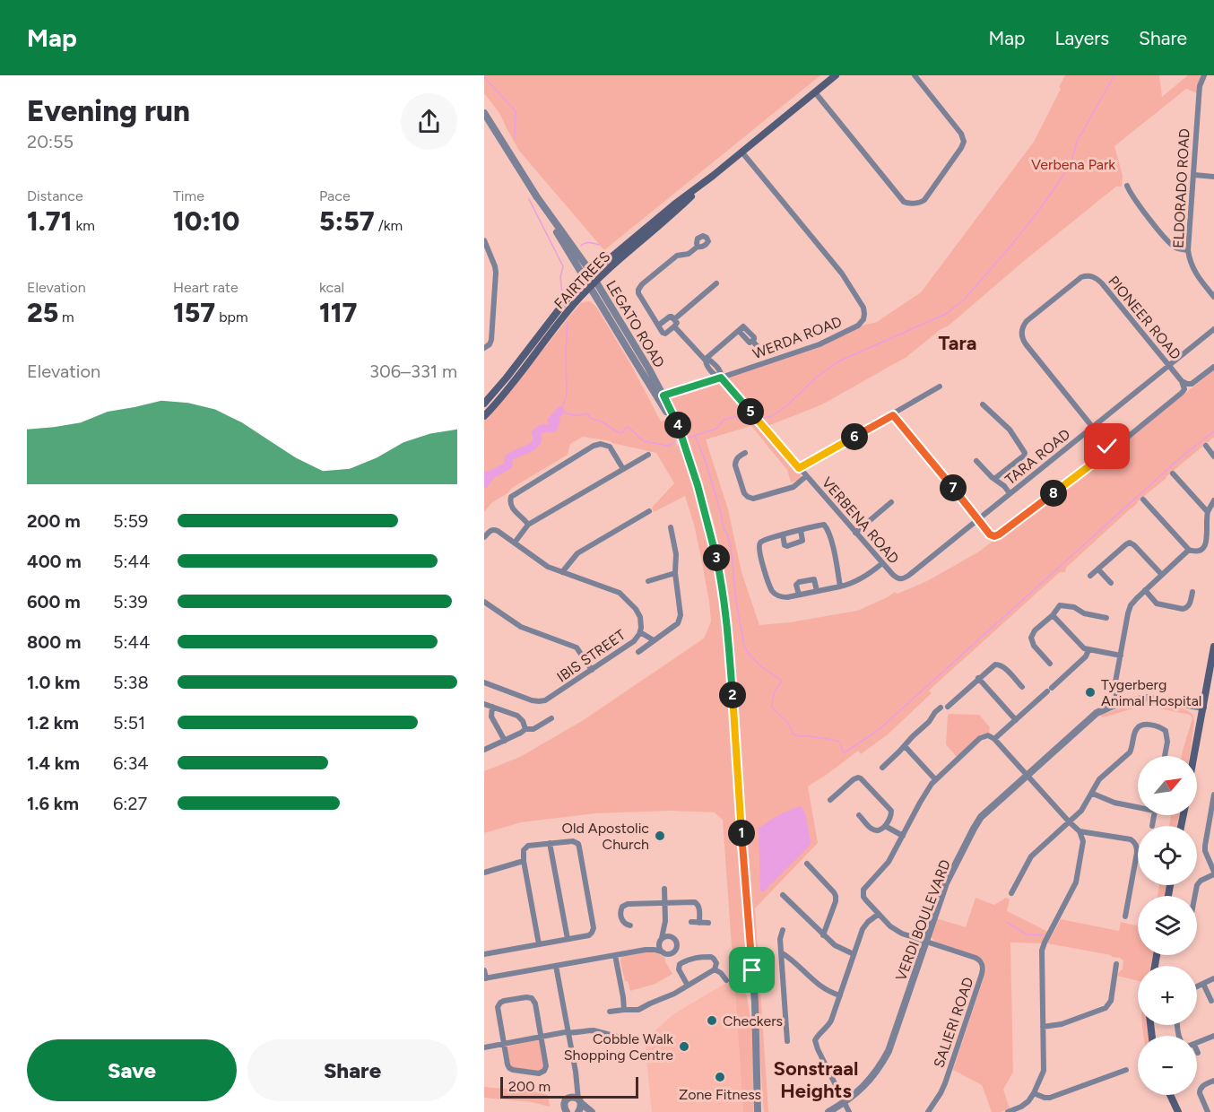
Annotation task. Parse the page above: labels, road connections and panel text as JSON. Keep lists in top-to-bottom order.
{
  "streets": {
    "main road": ["FAIRTREES"],
    "street": [
      "ELDORADO ROAD",
      "PIONEER ROAD",
      "LEGATO ROAD",
      "WERDA ROAD",
      "TARA ROAD",
      "VERBENA ROAD",
      "IBIS STREET",
      "VERDI BOULEVARD",
      "SALIERI ROAD"
    ]
  },
  "crossings": [
    ["FAIRTREES", "LEGATO ROAD"],
    ["FAIRTREES", "WERDA ROAD"],
    ["PIONEER ROAD", "TARA ROAD"],
    ["LEGATO ROAD", "WERDA ROAD"],
    ["WERDA ROAD", "VERBENA ROAD"],
    ["TARA ROAD", "VERBENA ROAD"],
    ["VERDI BOULEVARD", "SALIERI ROAD"]
  ],
  "districts": ["Tara", "Sonstraal Heights"],
  "parks": ["Verbena Park"],
  "places": [
    "Tygerberg Animal Hospital",
    "Old Apostolic Church",
    "Checkers",
    "Cobble Walk Shopping Centre",
    "Zone Fitness"
  ],
  "scale_bar": "200 m",
  "north": "top right",
  "page": {
    "header": "Map",
    "nav": ["Map", "Layers", "Share"],
    "heading": ["Evening run", "20:55"],
    "stats": [
      ["Distance", "1.71 km"],
      ["Time", "10:10"],
      ["Pace", "5:57 /km"],
      ["Elevation", "25 m"],
      ["Heart rate", "157 bpm"],
      ["kcal", "117"]
    ],
    "chart": ["Elevation", "306–331 m"],
    "pins": [
      "5",
      "4",
      "6",
      "7",
      "8",
      "3",
      "2",
      "1"
    ],
    "list": [
      {
        "name": "200 m",
        "note": "5:59"
      },
      {
        "name": "400 m",
        "note": "5:44"
      },
      {
        "name": "600 m",
        "note": "5:39"
      },
      {
        "name": "800 m",
        "note": "5:44"
      },
      {
        "name": "1.0 km",
        "note": "5:38"
      },
      {
        "name": "1.2 km",
        "note": "5:51"
      },
      {
        "name": "1.4 km",
        "note": "6:34"
      },
      {
        "name": "1.6 km",
        "note": "6:27"
      }
    ],
    "map_buttons": ["+", "−"],
    "buttons": ["Save", "Share"],
    "scale": "200 m"
  }
}
